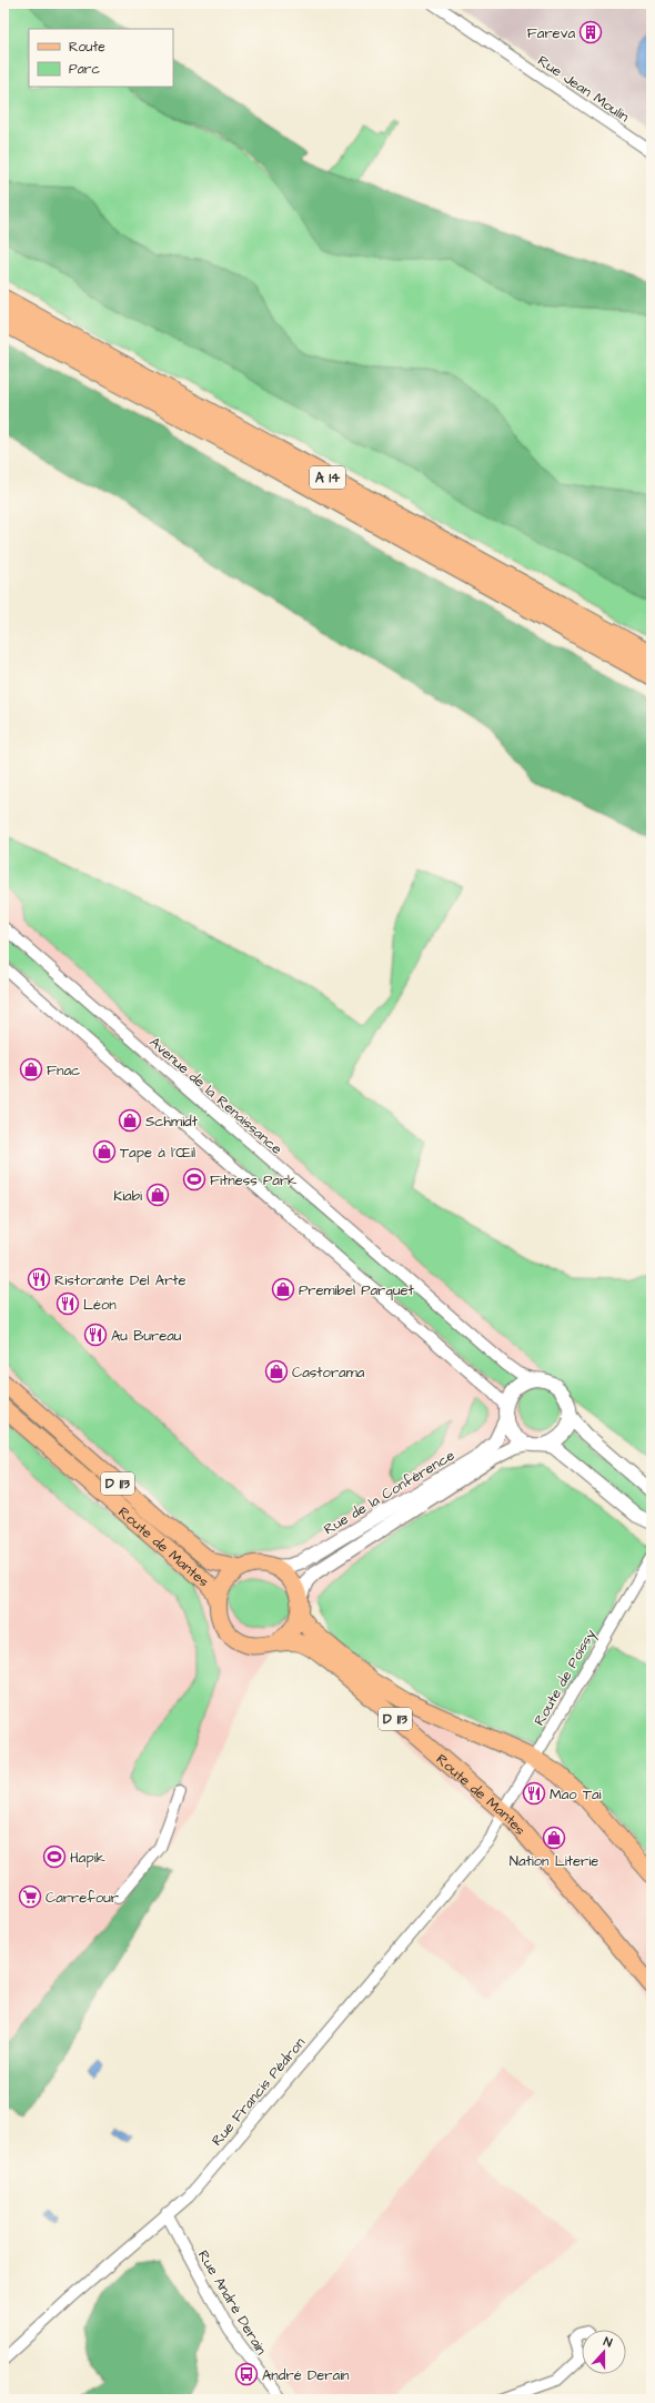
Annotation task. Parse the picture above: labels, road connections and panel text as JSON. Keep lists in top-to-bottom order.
{
  "streets": {
    "highway": ["A 14"],
    "main road": ["D 113", "Route de Mantes"],
    "street": [
      "Rue Jean Moulin",
      "Avenue de la Renaissance",
      "Rue de la Conférence",
      "Route de Poissy",
      "Rue Francis Pédron",
      "Rue André Derain"
    ]
  },
  "crossings": [
    ["Avenue de la Renaissance", "Rue de la Conférence"],
    ["D 113", "Rue de la Conférence"],
    ["D 113", "Route de Mantes"],
    ["D 113", "Route de Poissy"],
    ["Rue de la Conférence", "Route de Mantes"],
    ["Route de Mantes", "Route de Poissy"],
    ["Route de Mantes", "Rue Francis Pédron"],
    ["Route de Poissy", "Rue Francis Pédron"],
    ["Rue Francis Pédron", "Rue André Derain"]
  ],
  "places": {
    "building": ["Fareva"],
    "shop": [
      "Fnac",
      "Schmidt",
      "Tape à l'Œil",
      "Kiabi",
      "Premibel Parquet",
      "Castorama",
      "Nation Literie"
    ],
    "sports": ["Fitness Park", "Hapik"],
    "restaurant": [
      "Ristorante Del Arte",
      "Léon",
      "Au Bureau",
      "Mao Tai"
    ],
    "supermarket": ["Carrefour"],
    "bus stop": ["André Derain"]
  },
  "legend": ["Route", "Parc"],
  "north": "top"
}
